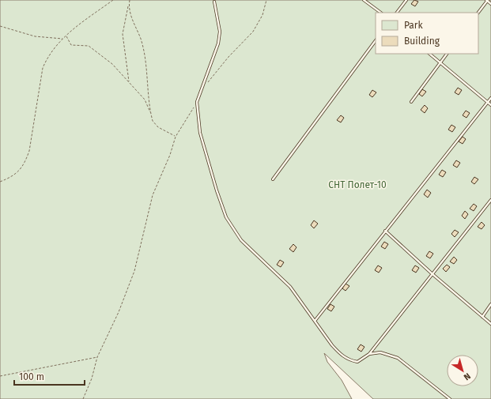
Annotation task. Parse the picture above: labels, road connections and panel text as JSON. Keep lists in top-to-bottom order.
{
  "parks": ["СНТ Полет-10"],
  "legend": ["Park", "Building"],
  "scale_bar": "100 m",
  "north": "bottom right"
}
